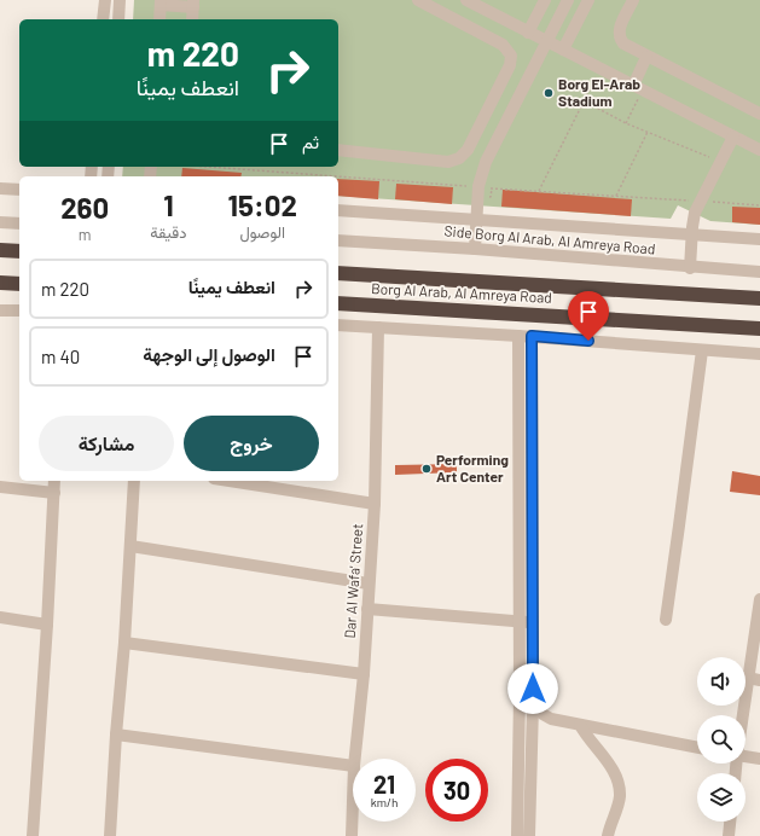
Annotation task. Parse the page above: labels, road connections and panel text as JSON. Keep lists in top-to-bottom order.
{
  "streets": {
    "highway": ["Borg Al Arab, Al Amreya Road"],
    "street": ["Side Borg Al Arab, Al Amreya Road", "Dar Al Wafa' Street"]
  },
  "places": ["Borg El-Arab Stadium", "Performing Art Center"],
  "page": {
    "turn": ["220 m", "انعطف يمينًا"],
    "then": "ثم",
    "eta": [
      "15:02",
      "الوصول",
      "1",
      "دقيقة",
      "260",
      "m"
    ],
    "list": [
      {
        "name": "انعطف يمينًا",
        "value": "220 m"
      },
      {
        "name": "الوصول إلى الوجهة",
        "value": "40 m"
      }
    ],
    "buttons": ["خروج", "مشاركة"],
    "speed": "21 km/h",
    "limit": "30"
  }
}
